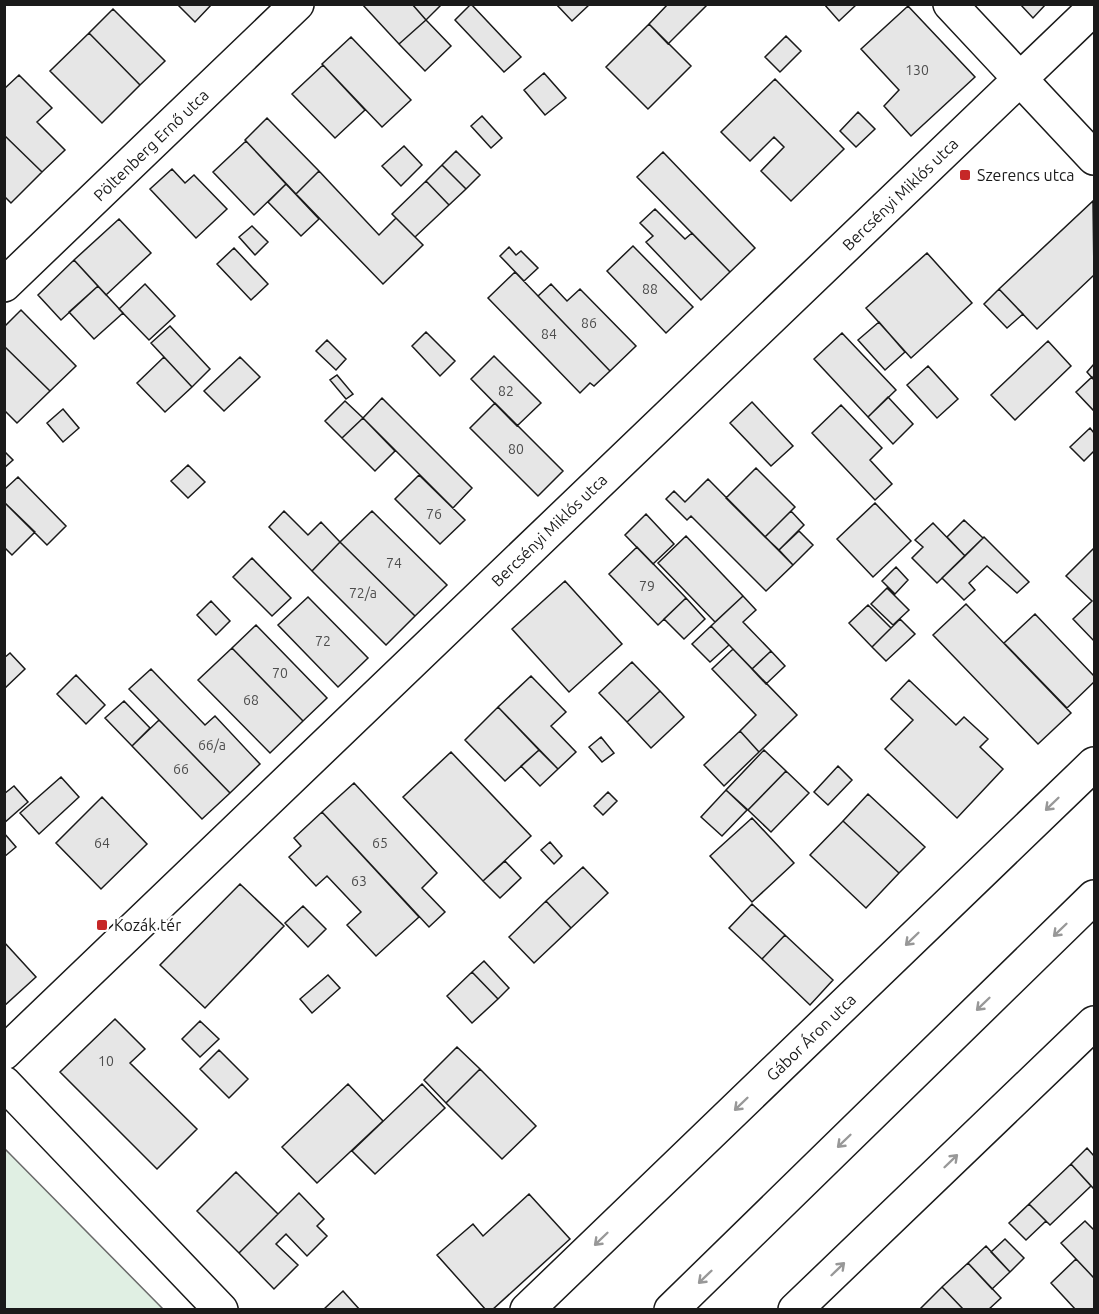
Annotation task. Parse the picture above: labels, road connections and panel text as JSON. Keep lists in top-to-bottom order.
{
  "streets": {
    "street": ["Pöltenberg Ernő utca", "Bercsényi Miklós utca", "Gábor Áron utca"]
  },
  "places": {
    "transit": ["Szerencs utca", "Kozák tér"]
  },
  "house_numbers": [
    "130",
    "88",
    "86",
    "84",
    "82",
    "80",
    "76",
    "74",
    "79",
    "72/a",
    "72",
    "70",
    "68",
    "66/a",
    "66",
    "64",
    "65",
    "63",
    "10"
  ]
}
